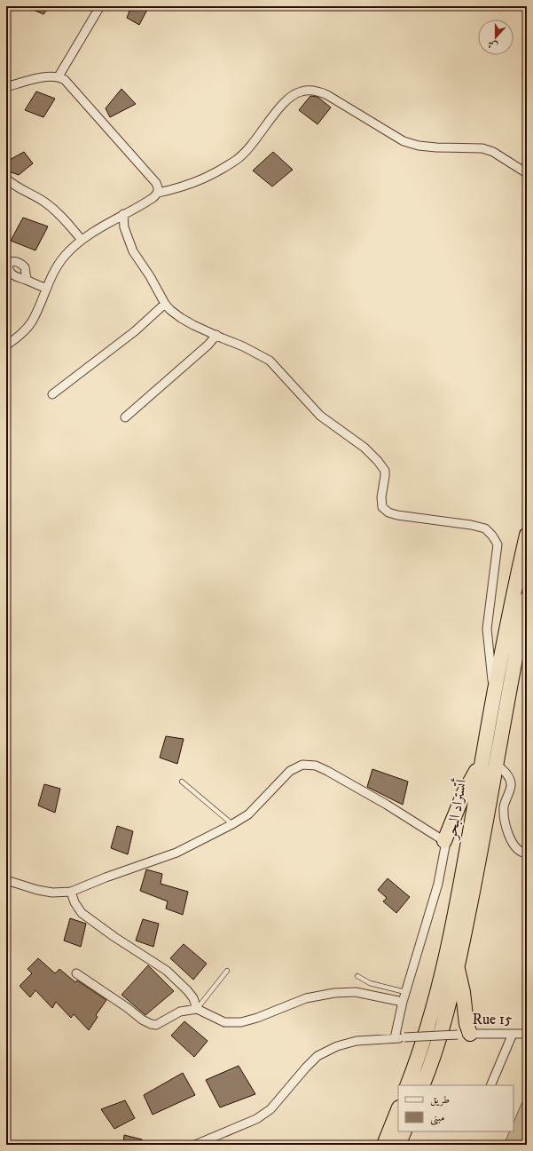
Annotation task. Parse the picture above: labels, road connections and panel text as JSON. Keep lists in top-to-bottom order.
{
  "streets": {
    "highway": ["أتستراد البحر"],
    "street": ["Rue 15"]
  },
  "legend": ["طريق", "مبنى"],
  "north": "bottom"
}
